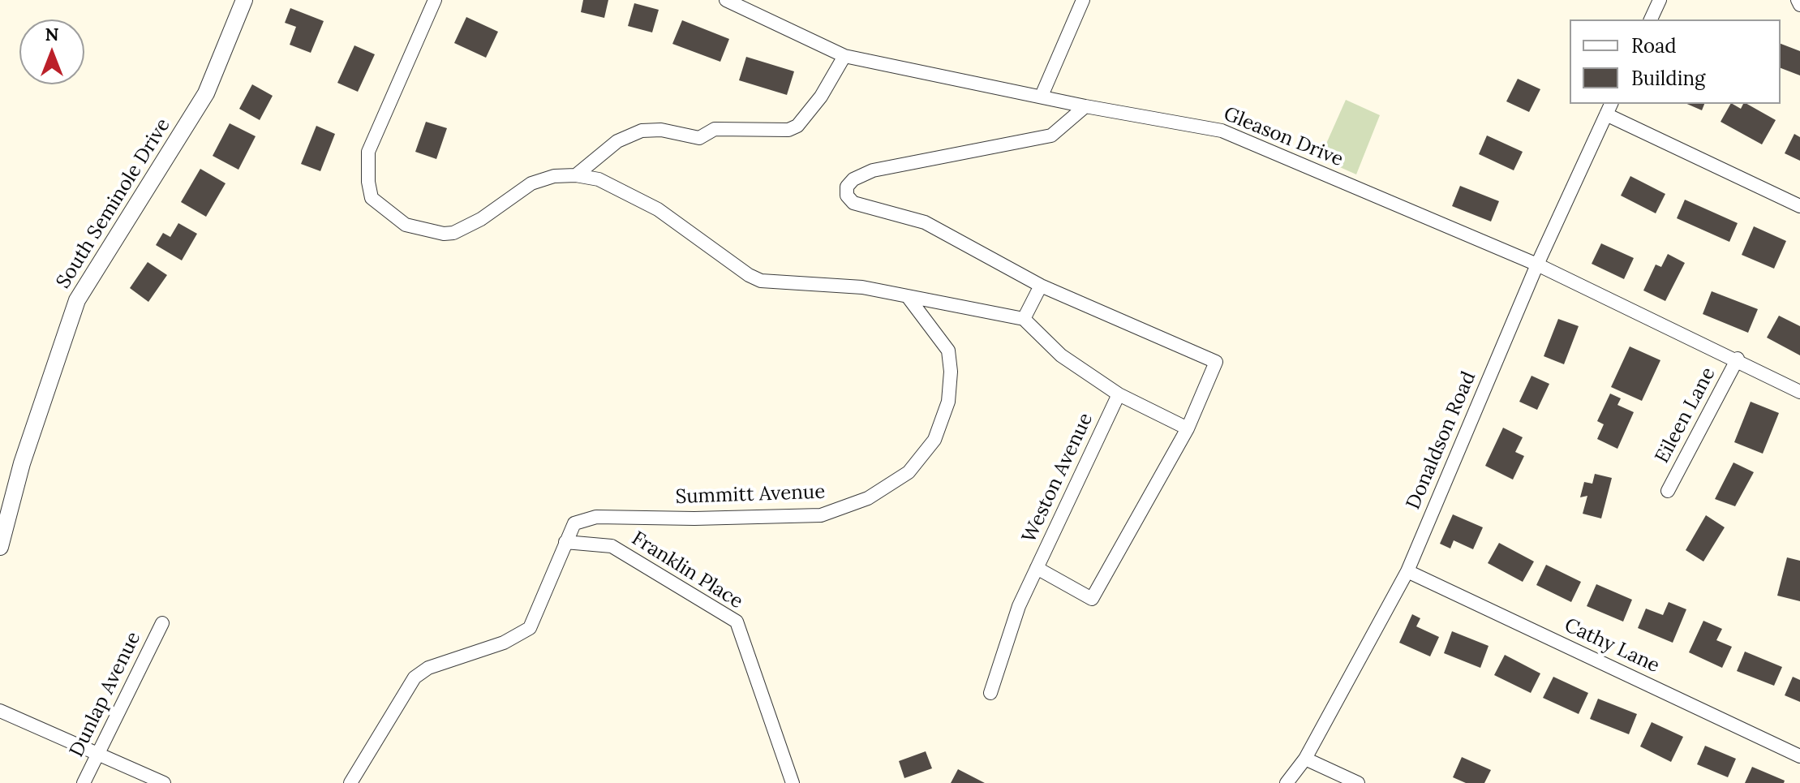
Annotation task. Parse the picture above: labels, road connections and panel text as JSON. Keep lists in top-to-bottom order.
{
  "streets": {
    "street": [
      "Gleason Drive",
      "South Seminole Drive",
      "Eileen Lane",
      "Donaldson Road",
      "Weston Avenue",
      "Summitt Avenue",
      "Franklin Place",
      "Cathy Lane",
      "Dunlap Avenue"
    ]
  },
  "crossings": [
    ["Gleason Drive", "Eileen Lane"],
    ["Gleason Drive", "Donaldson Road"],
    ["Donaldson Road", "Cathy Lane"],
    ["Summitt Avenue", "Franklin Place"]
  ],
  "legend": ["Road", "Building"],
  "north": "top"
}
